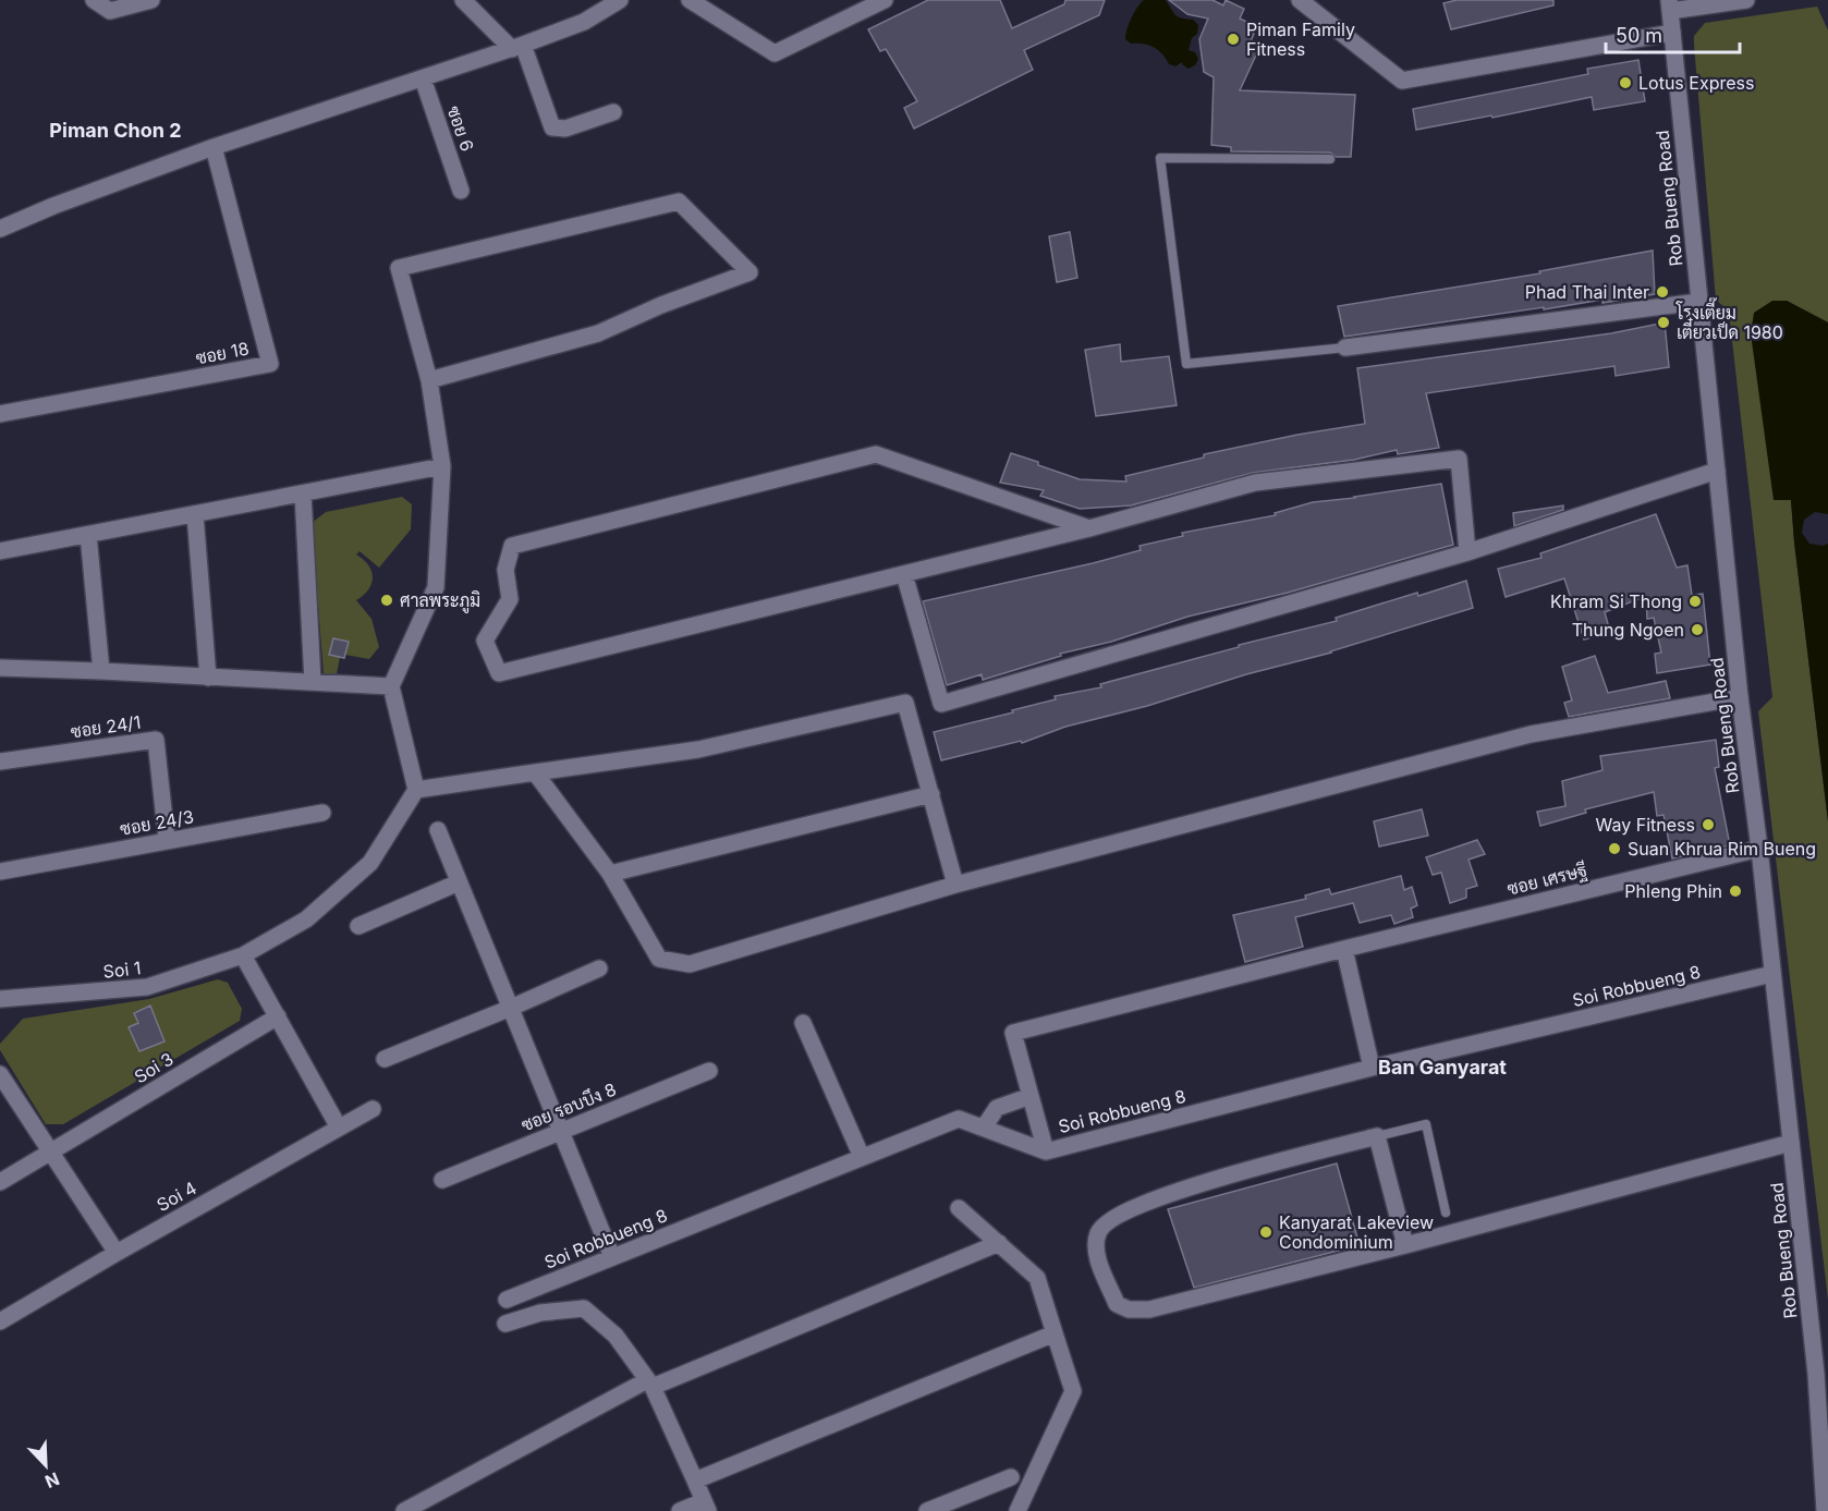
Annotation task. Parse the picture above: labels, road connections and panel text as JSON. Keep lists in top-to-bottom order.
{
  "streets": {
    "street": [
      "ซอย 6",
      "Rob Bueng Road",
      "ซอย 18",
      "ซอย 24/1",
      "ซอย 24/3",
      "ซอย เศรษฐี",
      "Soi 1",
      "Soi Robbueng 8",
      "Soi 3",
      "ซอย รอบบึง 8",
      "Soi 4"
    ]
  },
  "crossings": [
    ["Rob Bueng Road", "ซอย เศรษฐี"],
    ["Rob Bueng Road", "Soi Robbueng 8"],
    ["ซอย 24/1", "ซอย 24/3"]
  ],
  "districts": ["Piman Chon 2", "Ban Ganyarat"],
  "places": [
    "Piman Family Fitness",
    "Lotus Express",
    "Phad Thai Inter",
    "โรงเตี๊ยม เตี๋ยวเป็ด 1980",
    "ศาลพระภูมิ",
    "Khram Si Thong",
    "Thung Ngoen",
    "Way Fitness",
    "Suan Khrua Rim Bueng",
    "Phleng Phin",
    "Kanyarat Lakeview Condominium"
  ],
  "scale_bar": "50 m",
  "north": "bottom right"
}
